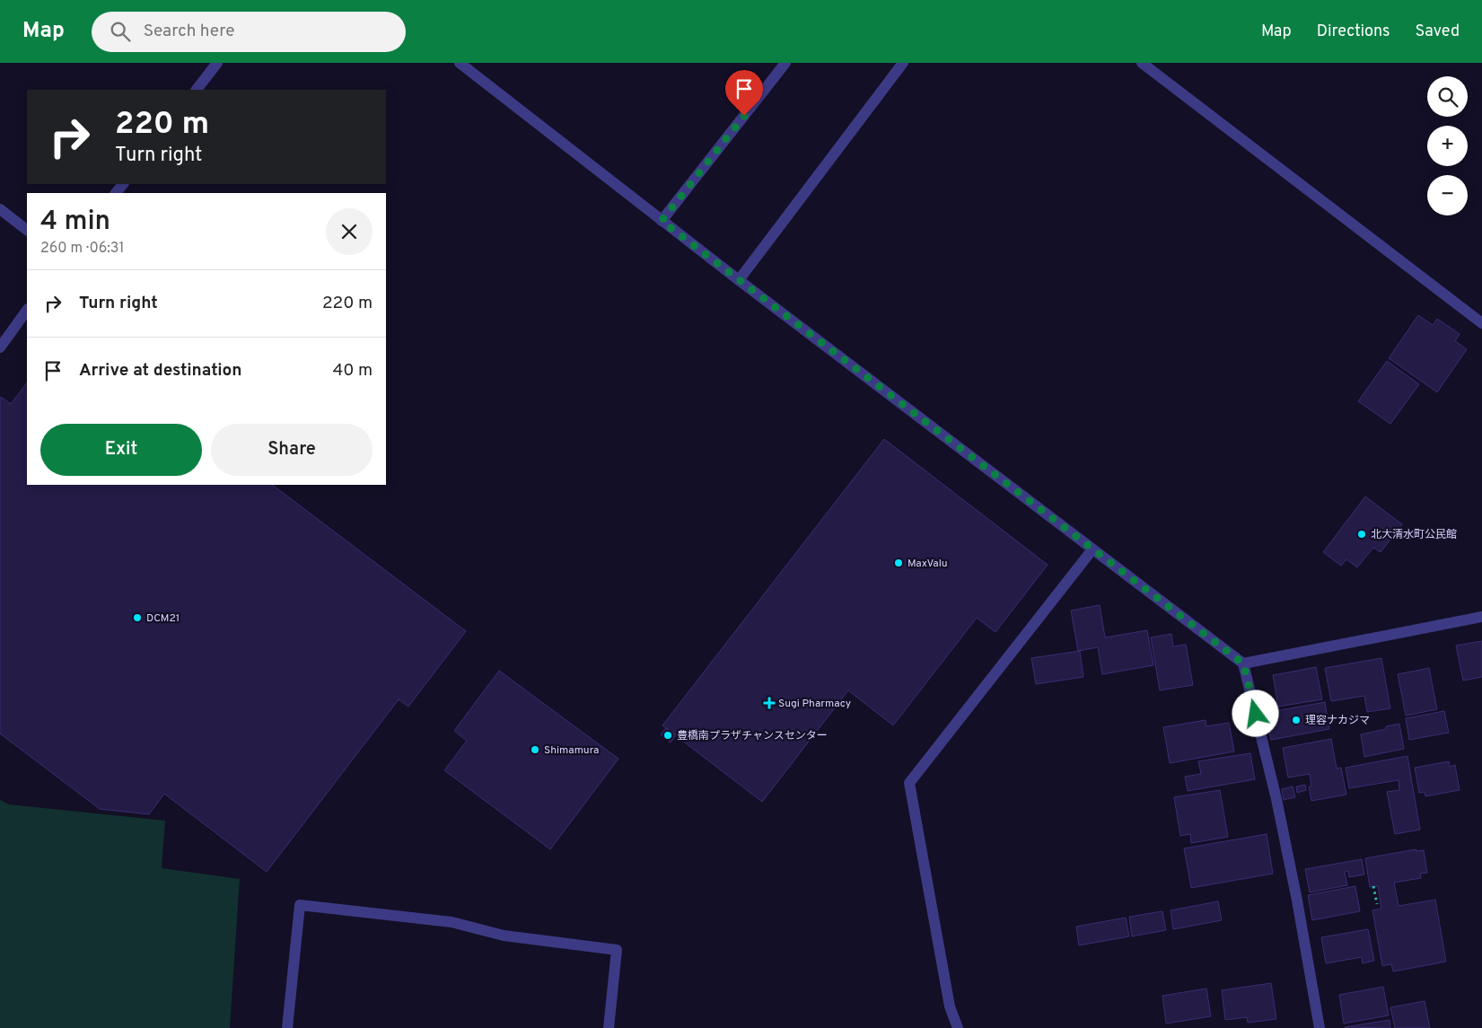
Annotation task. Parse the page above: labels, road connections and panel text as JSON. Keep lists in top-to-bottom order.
{
  "places": {
    "other": [
      "北大清水町公民館",
      "MaxValu",
      "DCM21",
      "理容ナカジマ",
      "豊橋南プラザチャンスセンター",
      "Shimamura"
    ],
    "health": ["Sugi Pharmacy"]
  },
  "page": {
    "header": "Map",
    "search": "Search here",
    "nav": ["Map", "Directions", "Saved"],
    "map_buttons": ["+", "−"],
    "turn": ["220 m", "Turn right"],
    "heading": ["4 min", "260 m · 06:31"],
    "list": [
      {
        "name": "Turn right",
        "value": "220 m"
      },
      {
        "name": "Arrive at destination",
        "value": "40 m"
      }
    ],
    "buttons": ["Exit", "Share"]
  }
}
